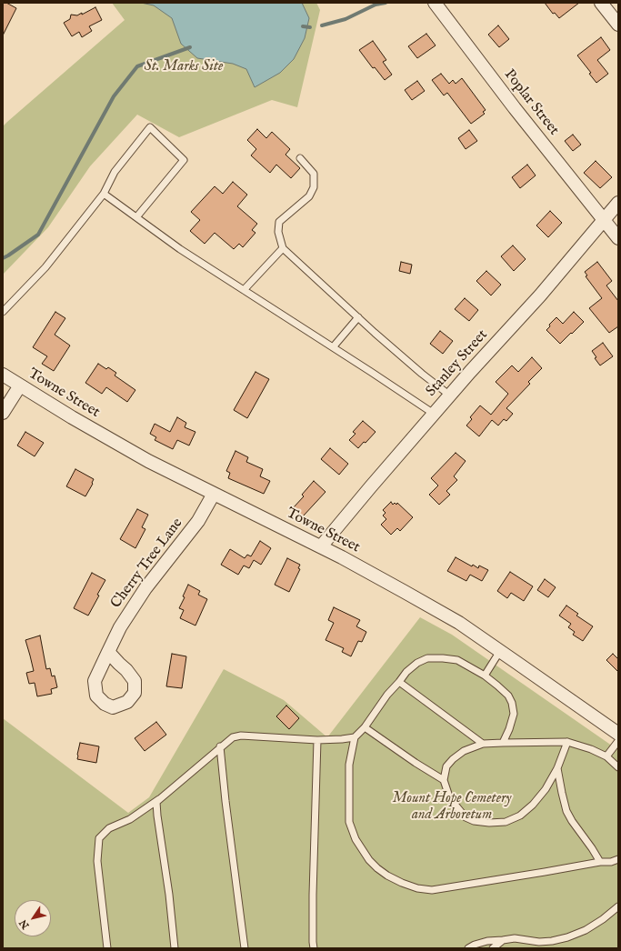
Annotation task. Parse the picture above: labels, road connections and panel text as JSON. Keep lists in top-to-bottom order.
{
  "streets": {
    "street": [
      "Poplar Street",
      "Stanley Street",
      "Towne Street",
      "Cherry Tree Lane"
    ]
  },
  "crossings": [
    ["Poplar Street", "Stanley Street"],
    ["Stanley Street", "Towne Street"],
    ["Towne Street", "Cherry Tree Lane"]
  ],
  "parks": ["St. Marks Site", "Mount Hope Cemetery and Arboretum"],
  "north": "bottom left"
}
